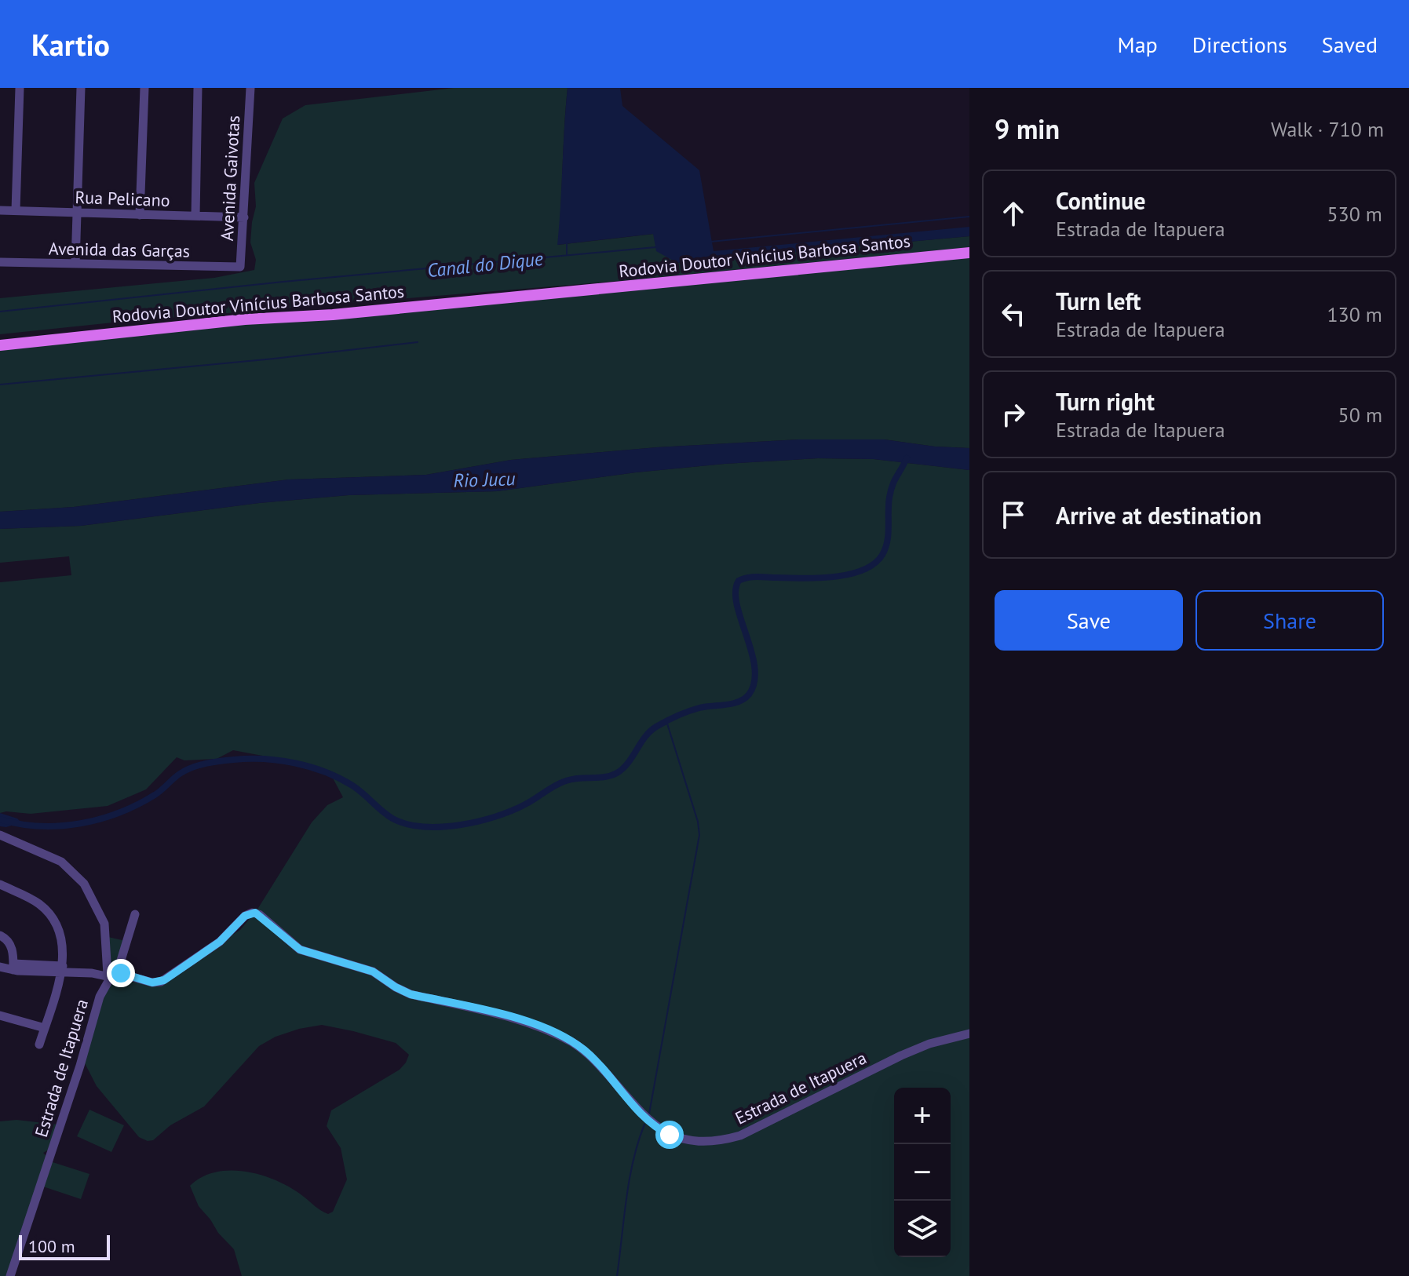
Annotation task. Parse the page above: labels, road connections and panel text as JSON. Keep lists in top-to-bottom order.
{
  "streets": {
    "main road": ["Rodovia Doutor Vinícius Barbosa Santos"],
    "street": [
      "Avenida Gaivotas",
      "Rua Pelicano",
      "Avenida das Garças",
      "Estrada de Itapuera"
    ]
  },
  "crossings": [
    ["Avenida Gaivotas", "Rua Pelicano"],
    ["Avenida Gaivotas", "Avenida das Garças"]
  ],
  "water": ["Canal do Dique", "Rio Jucu"],
  "scale_bar": "100 m",
  "page": {
    "header": "Kartio",
    "nav": ["Map", "Directions", "Saved"],
    "heading": ["9 min", "Walk · 710 m"],
    "list": [
      ["Continue", "Estrada de Itapuera", "530 m"],
      ["Turn left", "Estrada de Itapuera", "130 m"],
      ["Turn right", "Estrada de Itapuera", "50 m"],
      "Arrive at destination"
    ],
    "buttons": ["Save", "Share"],
    "map_buttons": ["+", "−"],
    "scale": "100 m"
  }
}
